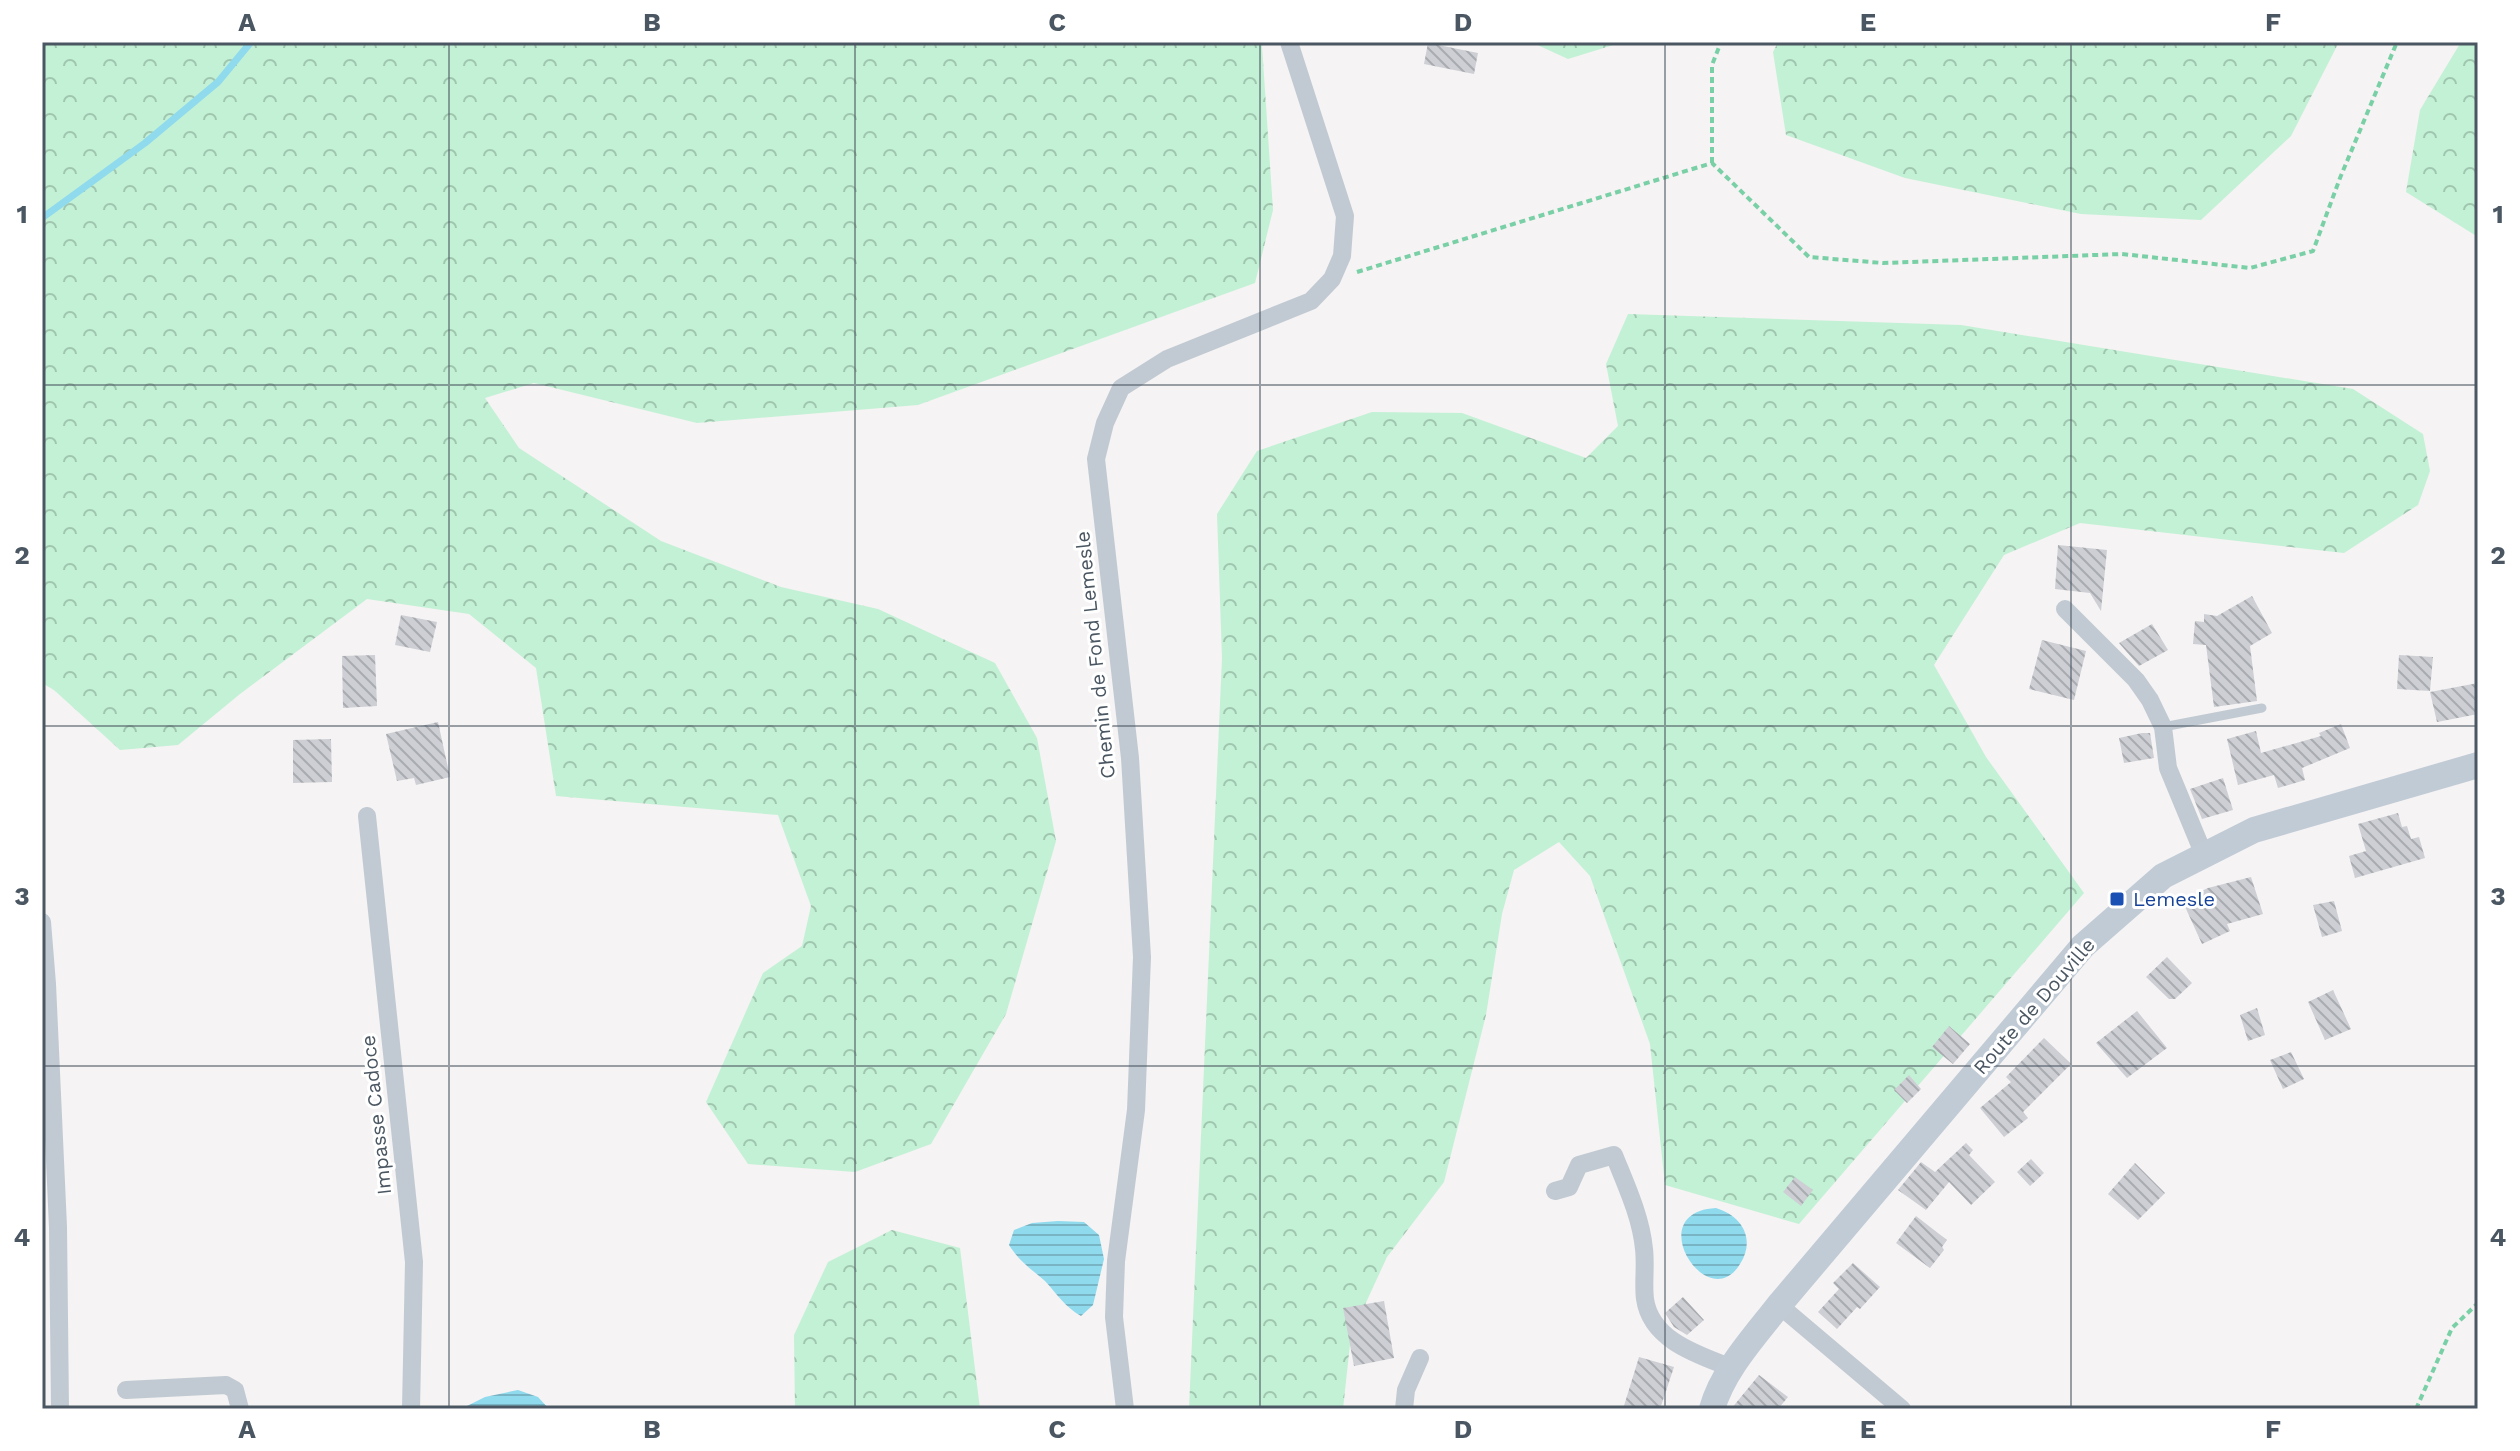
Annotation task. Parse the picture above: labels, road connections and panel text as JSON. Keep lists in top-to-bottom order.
{
  "streets": {
    "main road": ["Route de Douville"],
    "street": ["Chemin de Fond Lemesle", "Impasse Cadoce"]
  },
  "places": {
    "transit": ["Lemesle"]
  },
  "grid": {
    "columns": [
      "A",
      "B",
      "C",
      "D",
      "E",
      "F"
    ],
    "rows": [
      "1",
      "2",
      "3",
      "4"
    ]
  }
}
